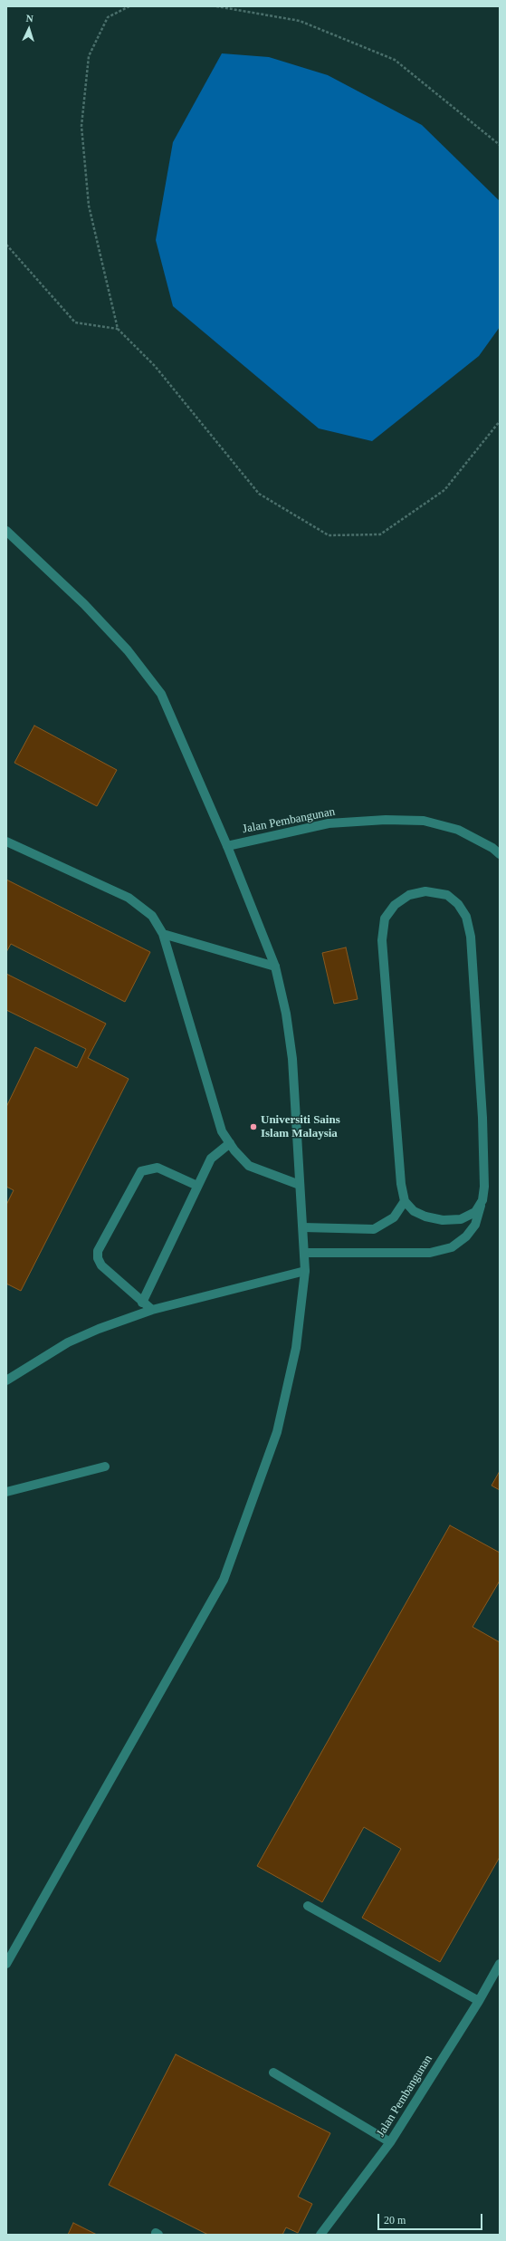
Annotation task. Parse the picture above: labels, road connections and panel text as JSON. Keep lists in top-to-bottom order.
{
  "streets": {
    "street": ["Jalan Pembangunan"]
  },
  "places": ["Universiti Sains Islam Malaysia"],
  "scale_bar": "20 m",
  "north": "top"
}
